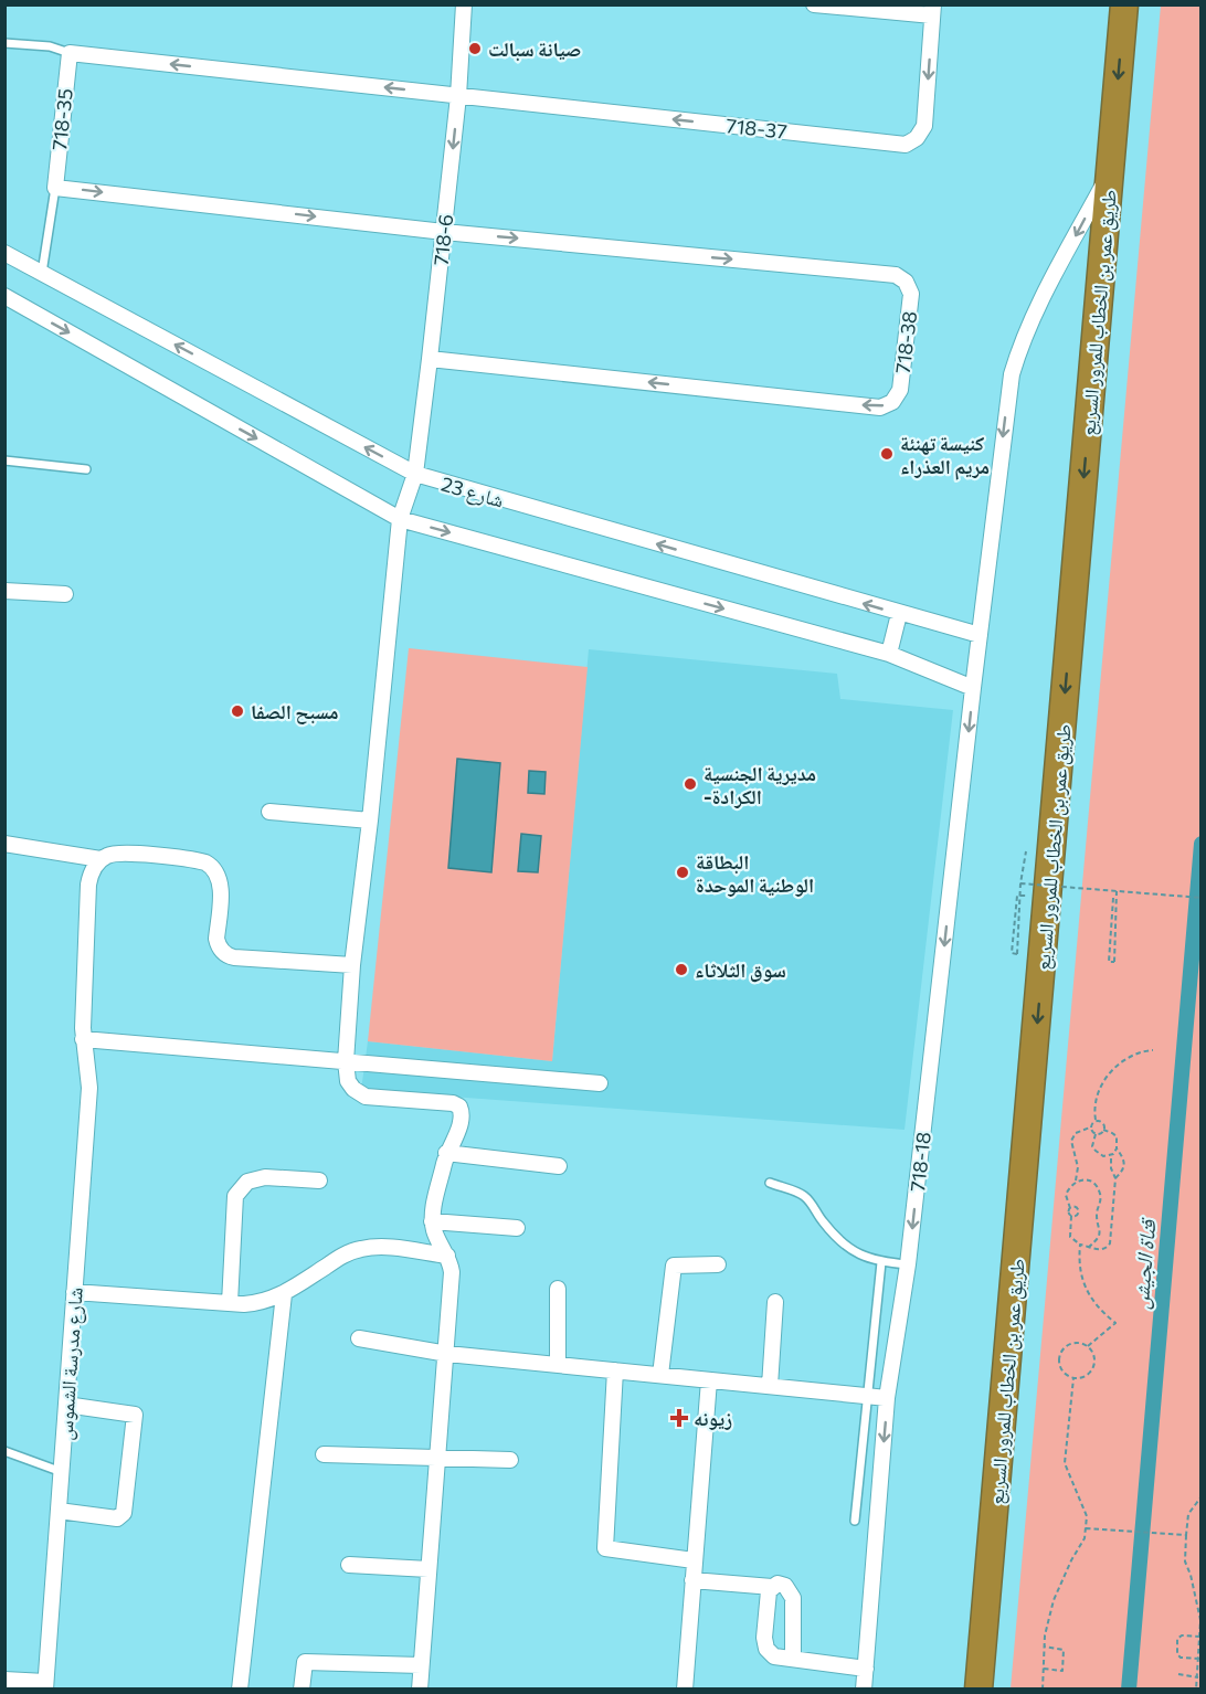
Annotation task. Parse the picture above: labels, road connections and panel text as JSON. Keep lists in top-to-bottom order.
{
  "streets": {
    "highway": ["طريق عمر بن الخطاب للمرور السريع"],
    "street": [
      "718-35",
      "718-37",
      "718-6",
      "718-38",
      "شارع 23",
      "718-18",
      "شارع مدرسة الشموس"
    ]
  },
  "crossings": [
    ["718-37", "718-6"],
    ["718-6", "718-38"],
    ["718-6", "شارع 23"],
    ["طريق عمر بن الخطاب للمرور السريع", "718-18"],
    ["شارع 23", "718-18"]
  ],
  "one_way": ["718-37", "طريق عمر بن الخطاب للمرور السريع", "718-18"],
  "water": ["قناة الجيش"],
  "places": {
    "other": [
      "صيانة سبالت",
      "كنيسة تهنئة مريم العذراء",
      "مسبح الصفا",
      "مديرية الجنسية -الكرادة",
      "البطاقة الوطنية الموحدة",
      "سوق الثلاثاء"
    ],
    "health": ["زيونه"]
  }
}
